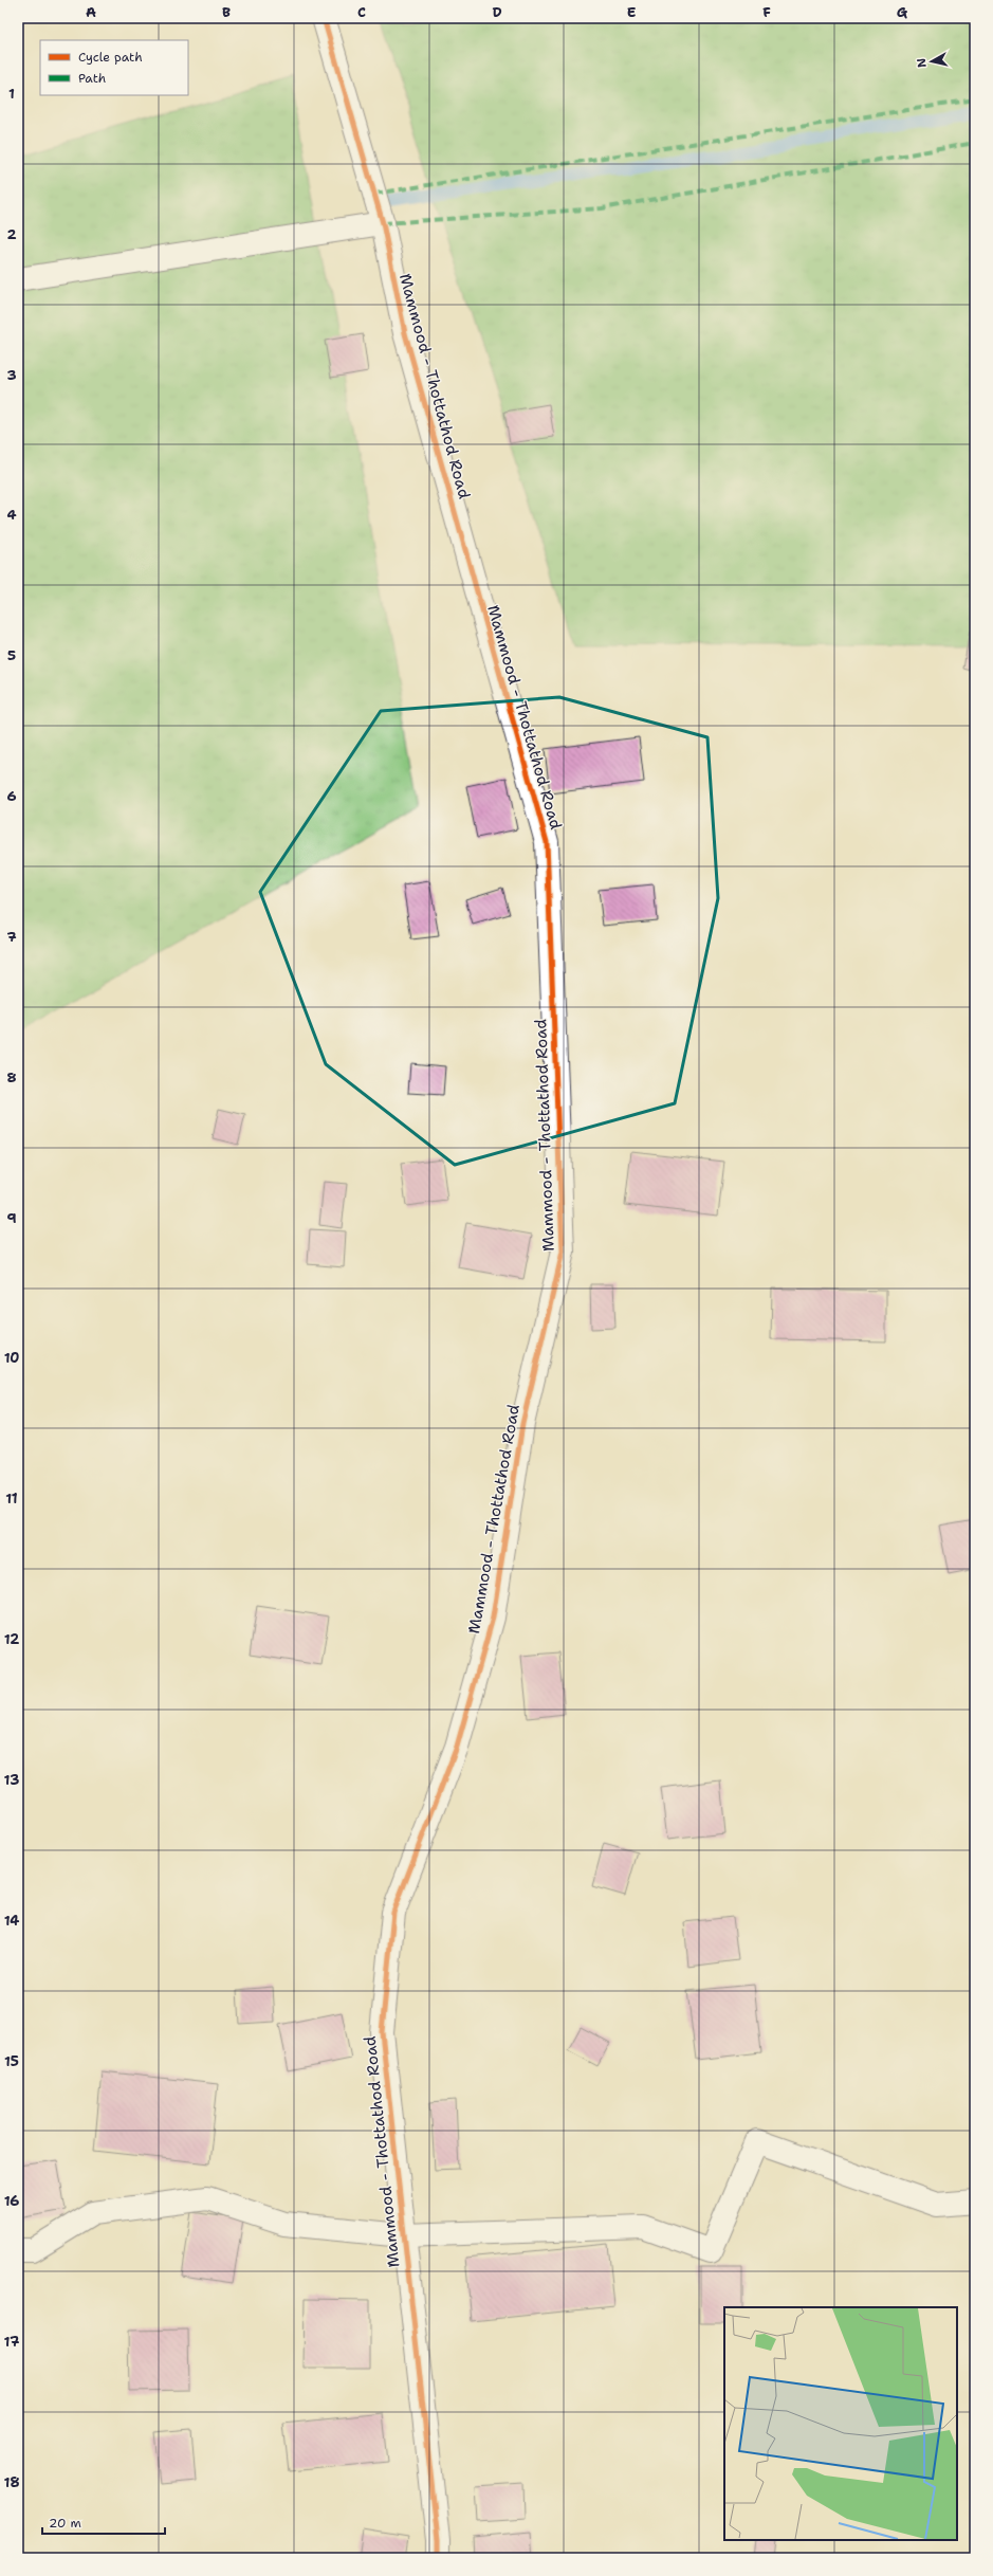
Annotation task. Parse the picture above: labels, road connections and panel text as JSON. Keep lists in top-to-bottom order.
{
  "streets": {
    "street": ["Mammood - Thottathod Road"]
  },
  "legend": ["Cycle path", "Path"],
  "scale_bar": "20 m",
  "north": "left",
  "grid": {
    "columns": [
      "A",
      "B",
      "C",
      "D",
      "E",
      "F",
      "G"
    ],
    "rows": [
      "1",
      "2",
      "3",
      "4",
      "5",
      "6",
      "7",
      "8",
      "9",
      "10",
      "11",
      "12",
      "13",
      "14",
      "15",
      "16",
      "17",
      "18"
    ]
  }
}
